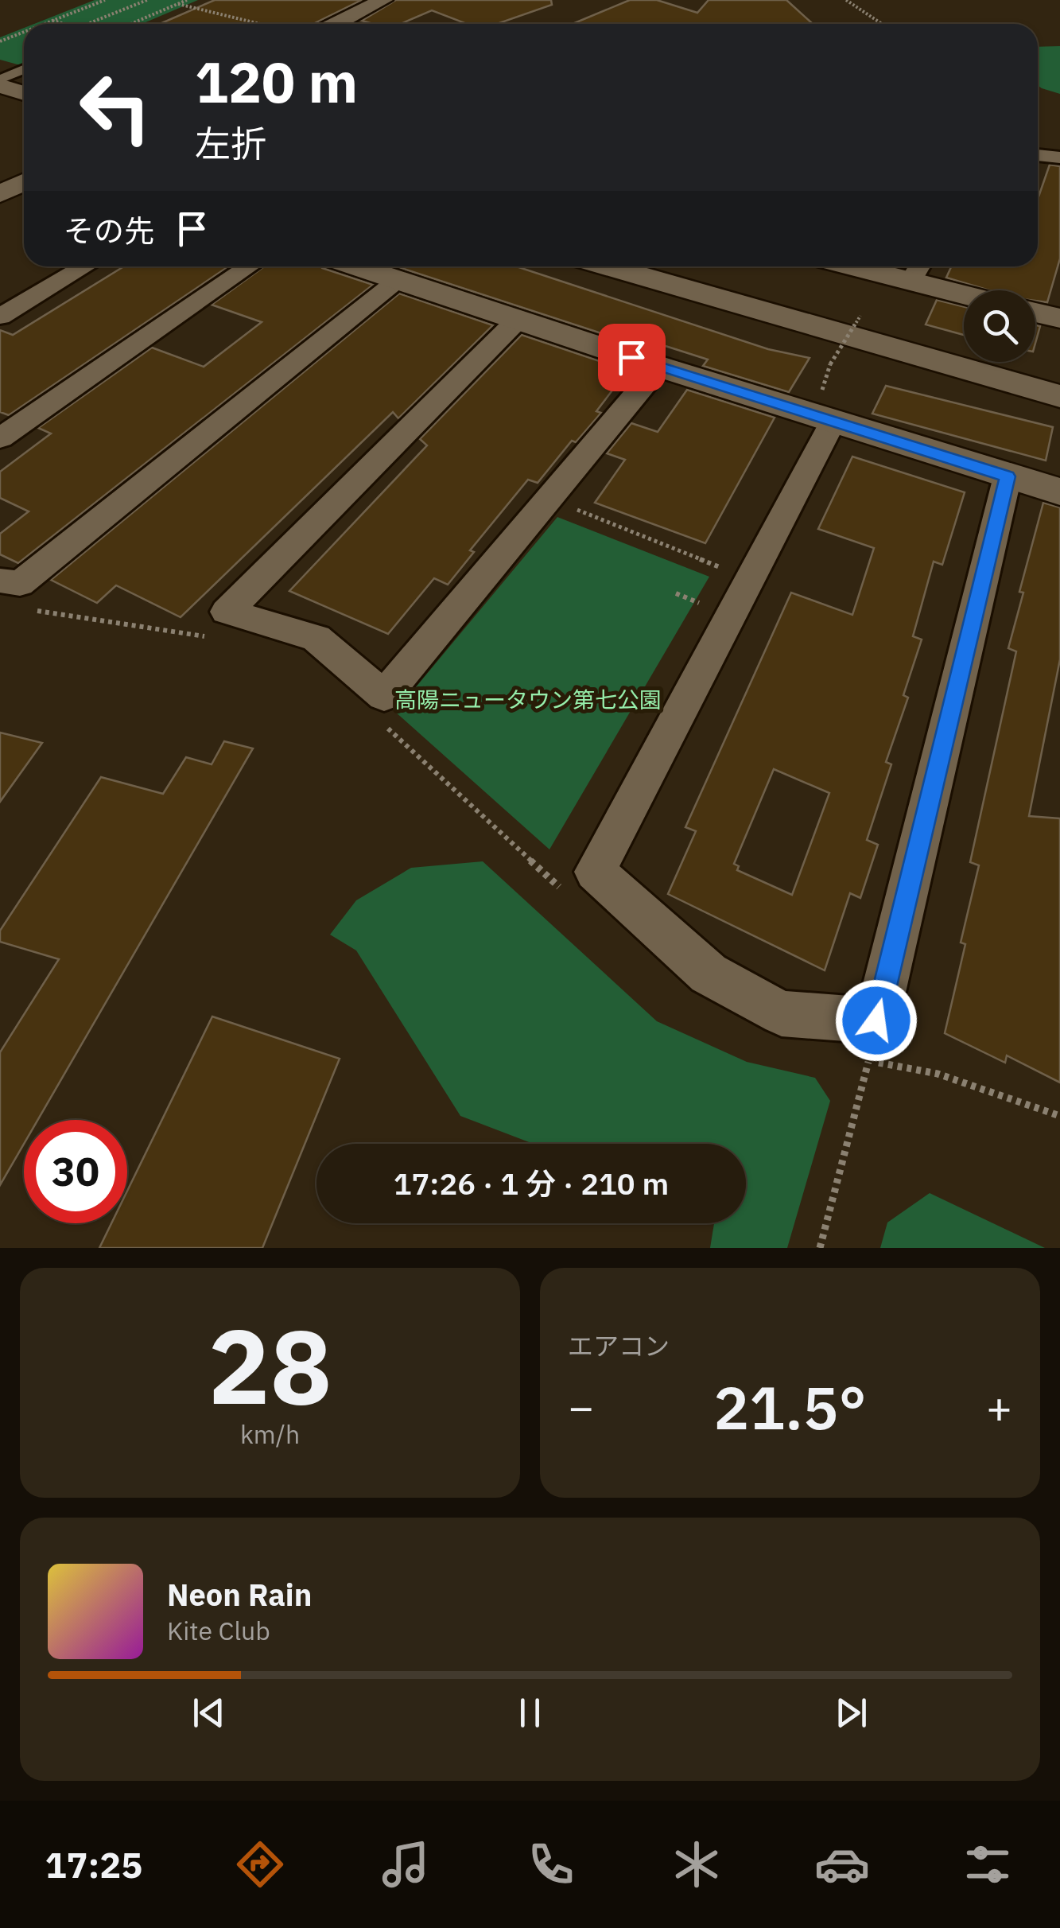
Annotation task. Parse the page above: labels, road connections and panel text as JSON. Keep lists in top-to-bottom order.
{
  "parks": ["高陽ニュータウン第七公園"],
  "page": {
    "turn": ["120 m", "左折"],
    "then": "その先",
    "limit": "30",
    "trip": "17:26 · 1 分 · 210 m",
    "tile": [
      ["28", "km/h"],
      "エアコン"
    ],
    "heat": ["−", "21.5°", "+"],
    "song": ["Neon Rain", "Kite Club"],
    "tabs": "17:25"
  }
}
